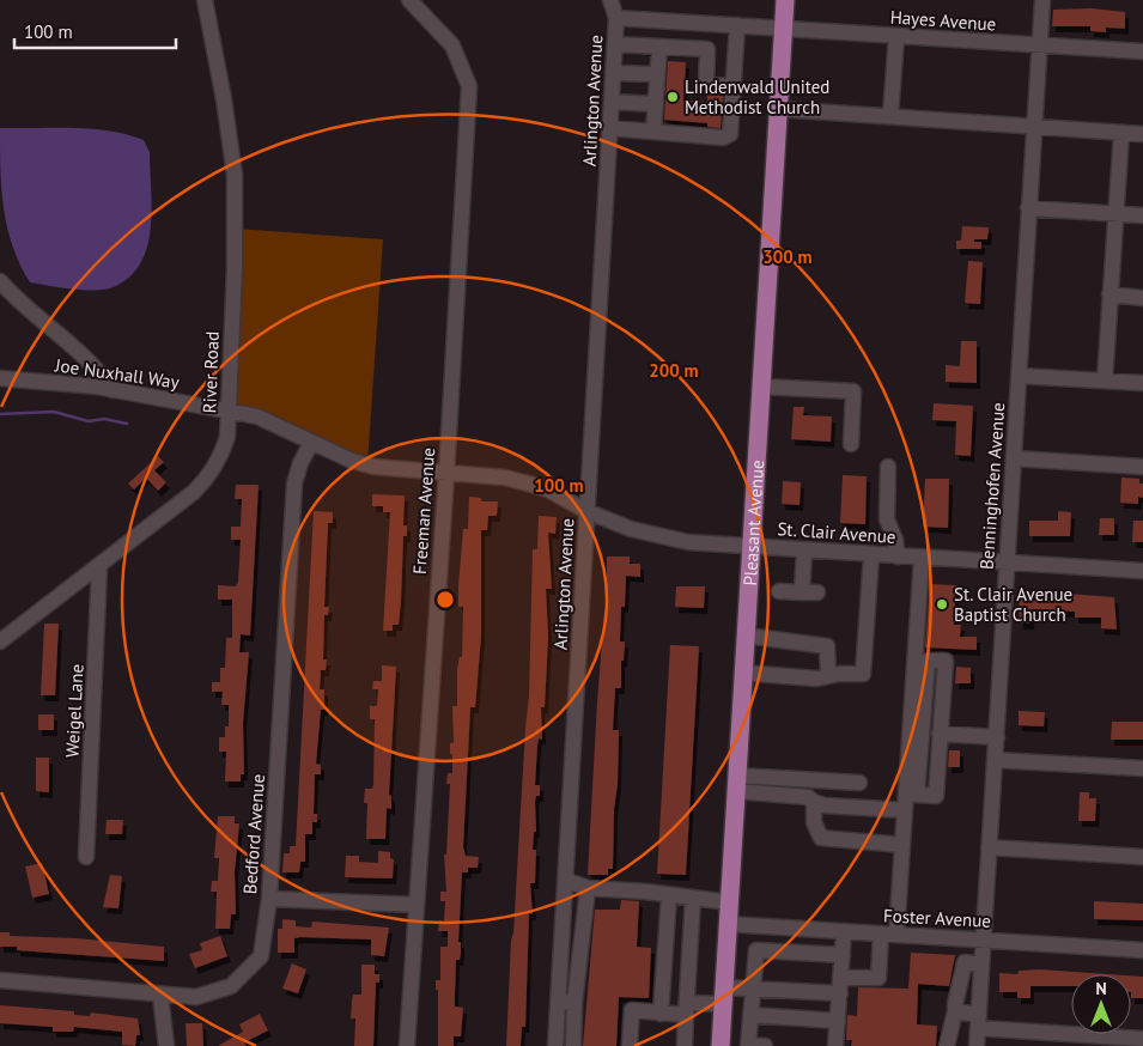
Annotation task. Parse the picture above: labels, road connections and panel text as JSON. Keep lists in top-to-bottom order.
{
  "streets": {
    "main road": ["Pleasant Avenue"],
    "street": [
      "Hayes Avenue",
      "Arlington Avenue",
      "River Road",
      "Joe Nuxhall Way",
      "Benninghofen Avenue",
      "Freeman Avenue",
      "St. Clair Avenue",
      "Weigel Lane",
      "Bedford Avenue",
      "Foster Avenue"
    ]
  },
  "crossings": [
    ["Hayes Avenue", "Arlington Avenue"],
    ["Hayes Avenue", "Benninghofen Avenue"],
    ["Hayes Avenue", "Pleasant Avenue"],
    ["Arlington Avenue", "St. Clair Avenue"],
    ["River Road", "Joe Nuxhall Way"],
    ["River Road", "St. Clair Avenue"],
    ["River Road", "Weigel Lane"],
    ["Joe Nuxhall Way", "St. Clair Avenue"],
    ["Benninghofen Avenue", "St. Clair Avenue"],
    ["Benninghofen Avenue", "Foster Avenue"],
    ["Freeman Avenue", "St. Clair Avenue"],
    ["Pleasant Avenue", "St. Clair Avenue"],
    ["Pleasant Avenue", "Foster Avenue"],
    ["St. Clair Avenue", "Bedford Avenue"]
  ],
  "places": ["Lindenwald United Methodist Church", "St. Clair Avenue Baptist Church"],
  "scale_bar": "100 m",
  "north": "top",
  "rings": ["300 m", "200 m", "100 m"]
}
